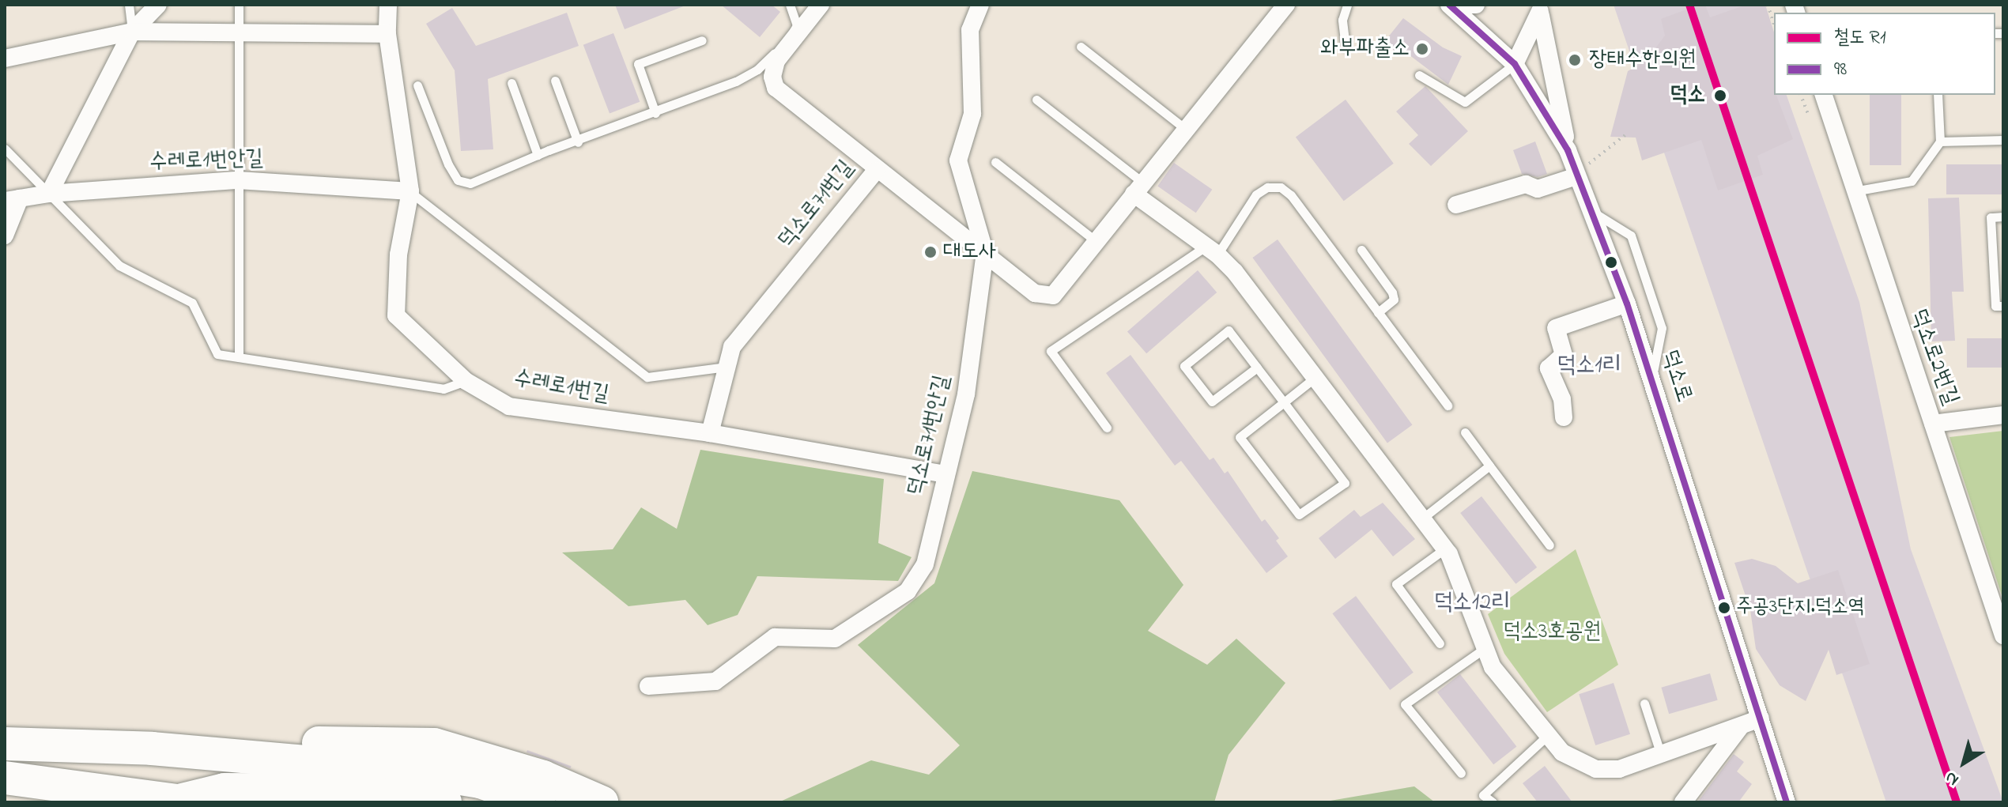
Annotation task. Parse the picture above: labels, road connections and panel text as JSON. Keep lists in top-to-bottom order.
{
  "streets": {
    "street": [
      "수레로1번안길",
      "덕소로71번길",
      "덕소로2번길",
      "덕소로",
      "수레로1번길",
      "덕소로71번안길"
    ]
  },
  "crossings": [
    ["수레로1번안길", "수레로1번길"],
    ["덕소로71번길", "수레로1번길"],
    ["수레로1번길", "덕소로71번안길"]
  ],
  "districts": ["덕소1리", "덕소12리"],
  "parks": ["덕소3호공원"],
  "places": [
    "와부파출소",
    "장태수한의원",
    "덕소",
    "대도사",
    "주공3단지.덕소역"
  ],
  "lines": ["rail line R1", "transit line 98"],
  "legend": ["철도 R1", "98"],
  "north": "bottom left"
}
